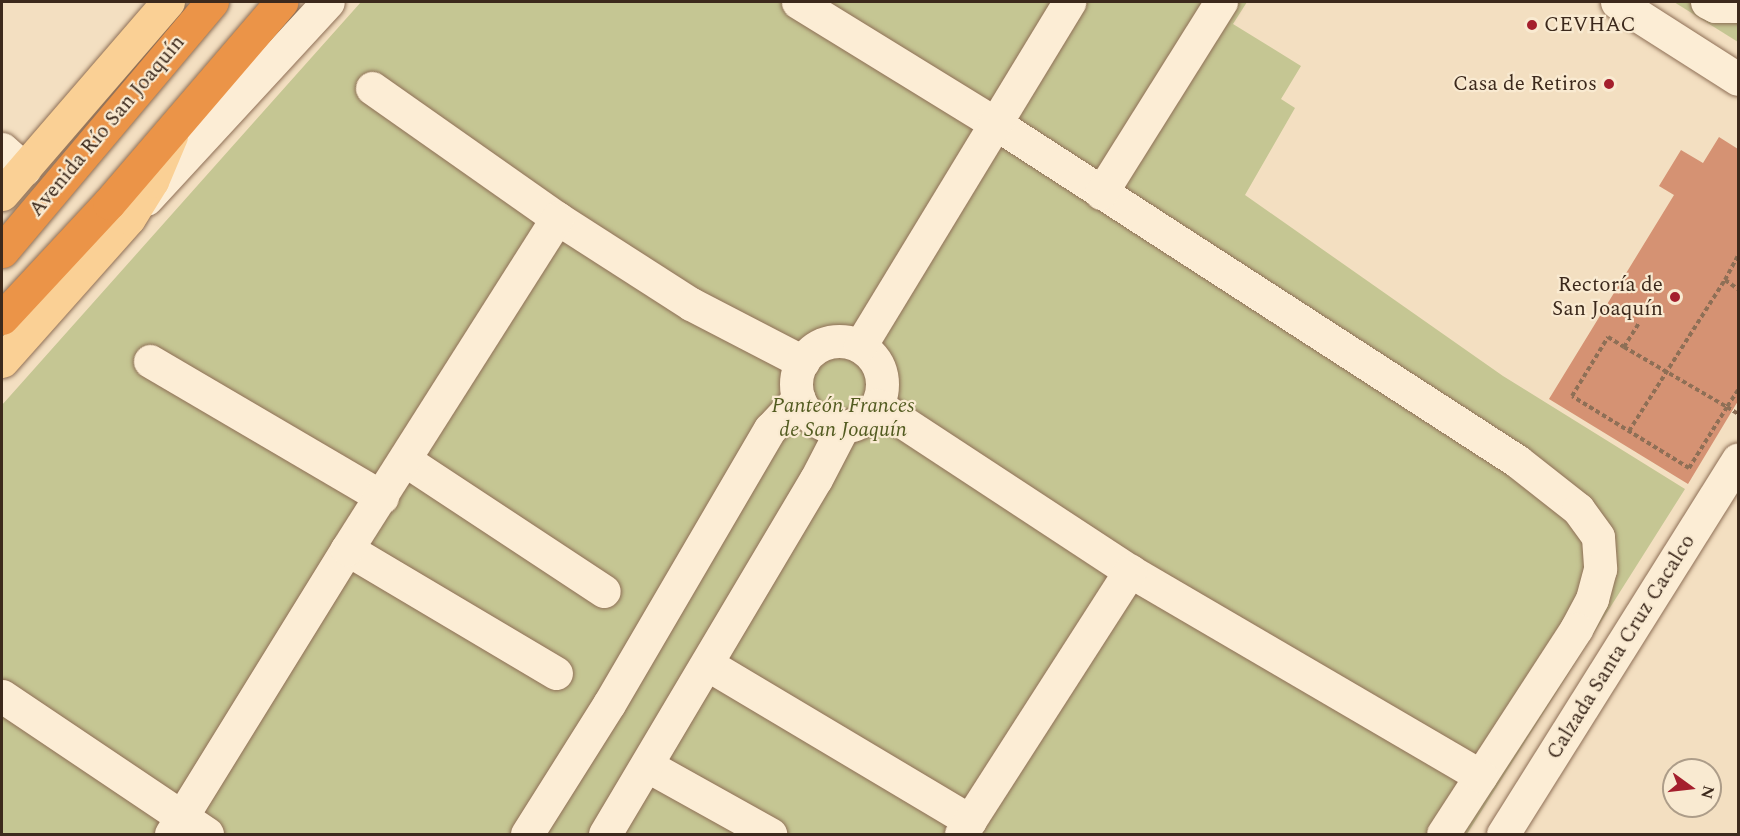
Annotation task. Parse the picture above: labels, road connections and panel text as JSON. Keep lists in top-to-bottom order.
{
  "streets": {
    "highway": ["Avenida Río San Joaquín"],
    "street": ["Calzada Santa Cruz Cacalco"]
  },
  "parks": ["Panteón Frances de San Joaquín"],
  "places": ["CEVHAC", "Casa de Retiros", "Rectoría de San Joaquín"],
  "north": "right"
}
